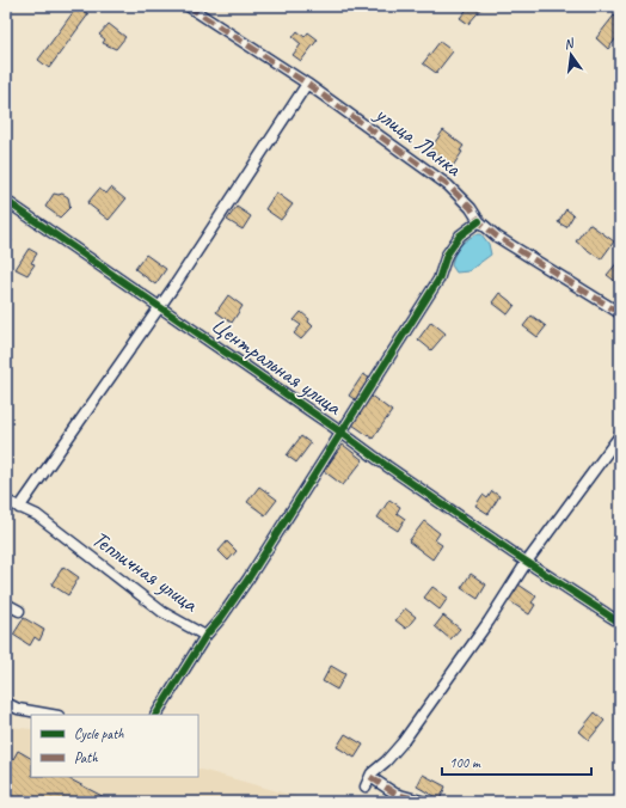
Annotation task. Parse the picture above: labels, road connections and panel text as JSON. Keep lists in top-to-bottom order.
{
  "streets": {
    "street": ["улица Ланка", "Центральная улица", "Тепличная улица"]
  },
  "legend": ["Cycle path", "Path"],
  "scale_bar": "100 m",
  "north": "top"
}
